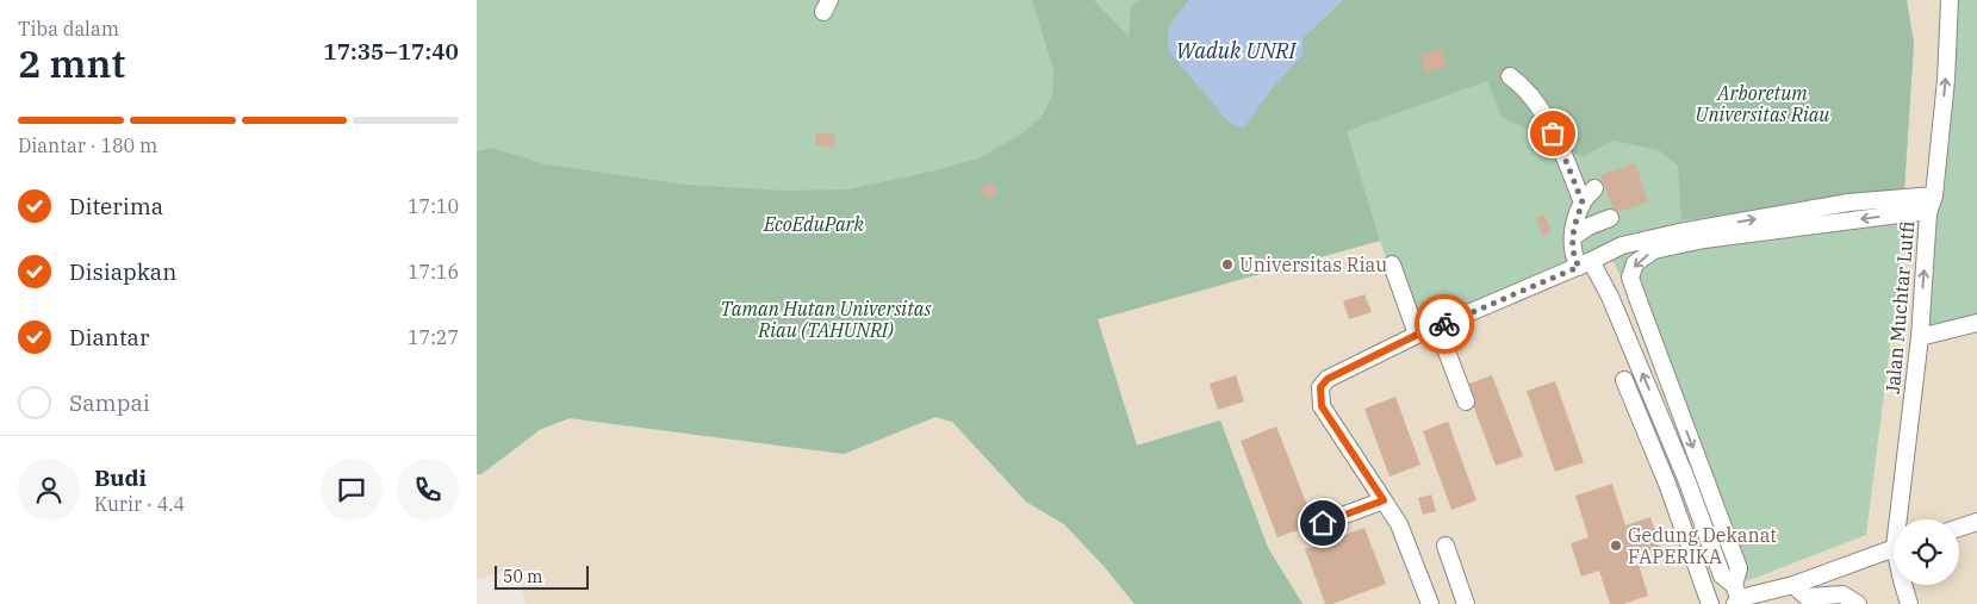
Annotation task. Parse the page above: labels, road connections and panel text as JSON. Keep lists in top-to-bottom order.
{
  "streets": {
    "lane": ["Jalan Muchtar Lutfi"]
  },
  "one_way": ["Jalan Muchtar Lutfi"],
  "water": ["Waduk UNRI"],
  "parks": ["Arboretum Universitas Riau", "EcoEduPark", "Taman Hutan Universitas Riau (TAHUNRI)"],
  "places": ["Universitas Riau", "Gedung Dekanat FAPERIKA"],
  "scale_bar": "50 m",
  "page": {
    "heading": ["2 mnt", "Tiba dalam", "17:35–17:40"],
    "panel": ["Budi", "Kurir · 4.4"],
    "bar": "Diantar · 180 m",
    "list": [
      ["Diterima", "17:10"],
      ["Disiapkan", "17:16"],
      ["Diantar", "17:27"],
      "Sampai"
    ],
    "scale": "50 m"
  }
}
